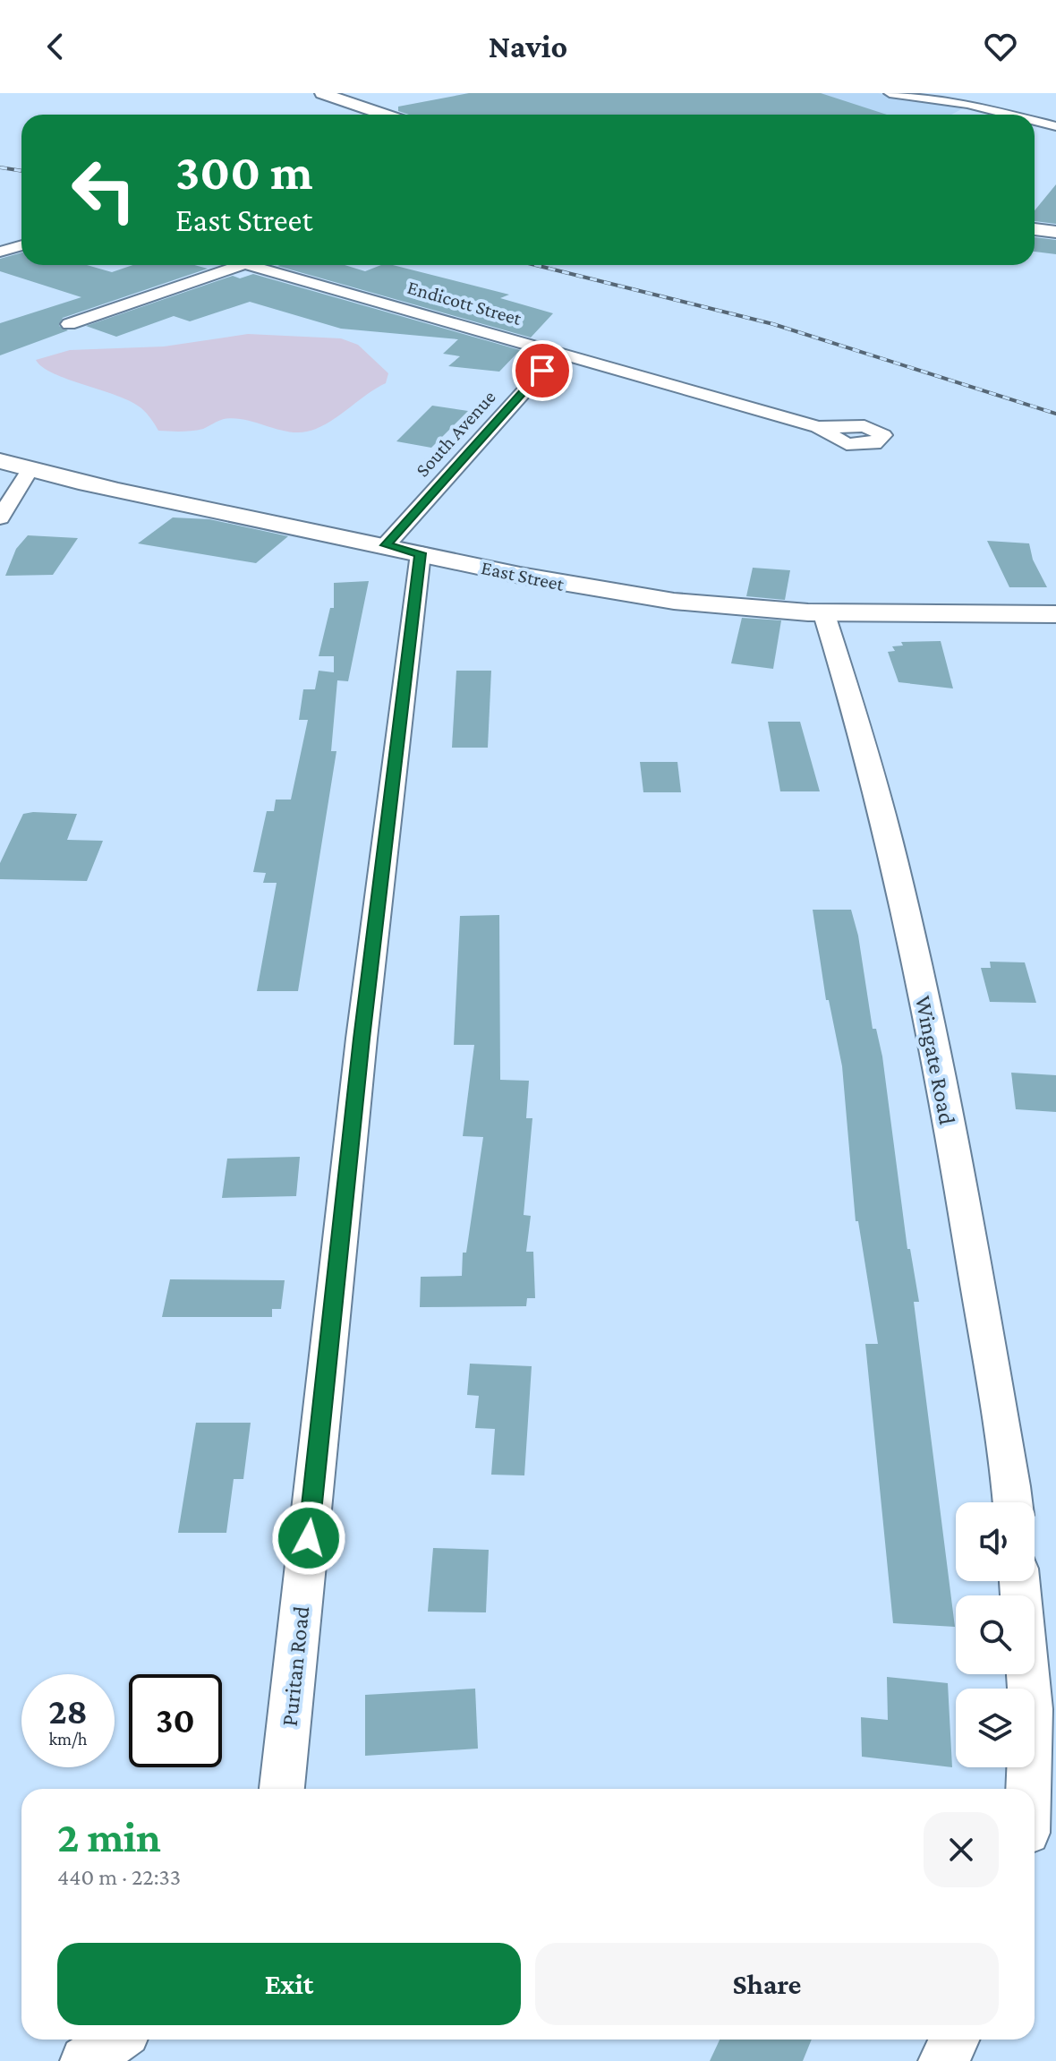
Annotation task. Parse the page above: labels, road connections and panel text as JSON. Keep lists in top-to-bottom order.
{
  "streets": {
    "street": [
      "Endicott Street",
      "South Avenue",
      "East Street",
      "Wingate Road",
      "Puritan Road"
    ]
  },
  "crossings": [
    ["Endicott Street", "South Avenue"],
    ["South Avenue", "East Street"],
    ["East Street", "Wingate Road"],
    ["East Street", "Puritan Road"]
  ],
  "page": {
    "header": "Navio",
    "turn": ["300 m", "East Street"],
    "speed": "28 km/h",
    "limit": "30",
    "heading": ["2 min", "440 m · 22:33"],
    "buttons": ["Exit", "Share"]
  }
}
